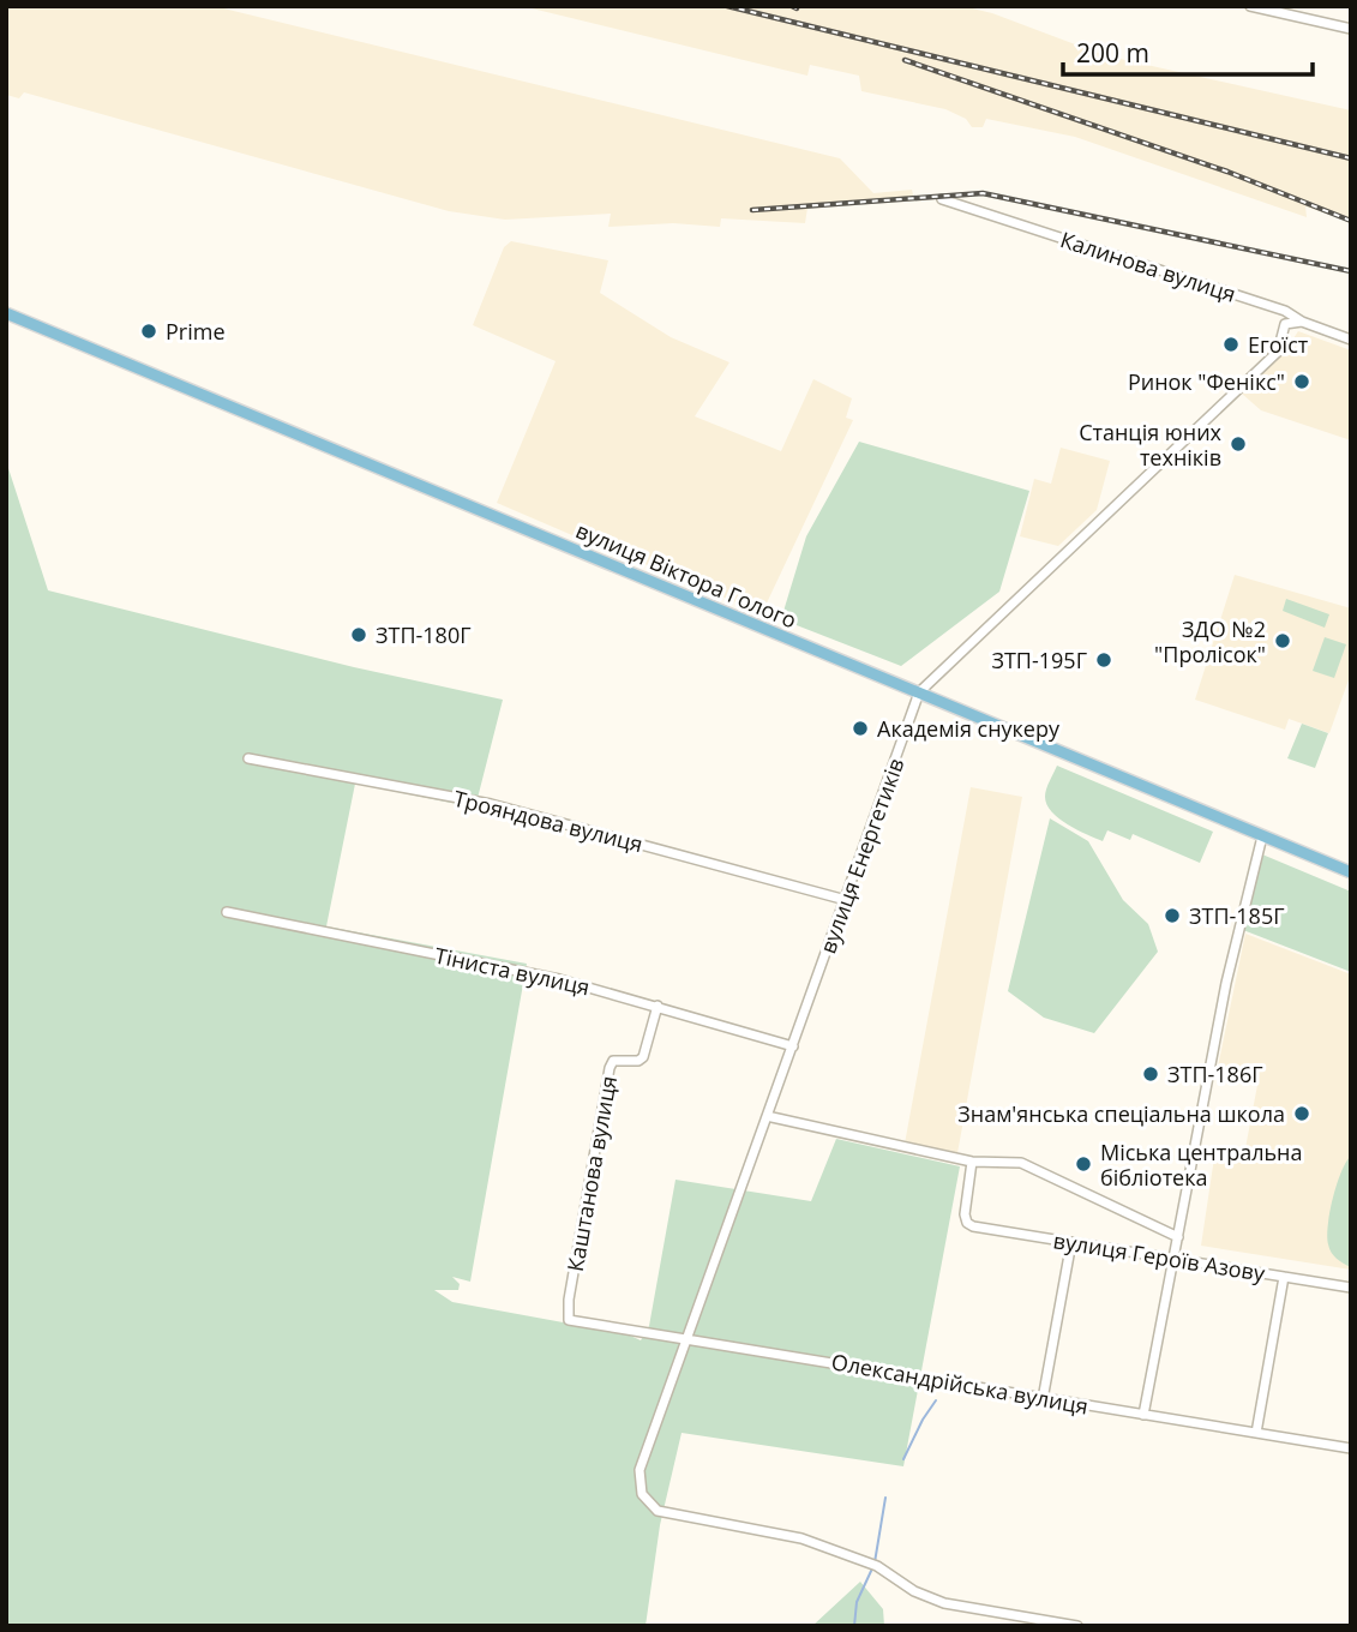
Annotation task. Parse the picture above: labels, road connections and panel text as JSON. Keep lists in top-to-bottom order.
{
  "streets": {
    "main road": ["вулиця Віктора Голого"],
    "street": [
      "Калинова вулиця",
      "Трояндова вулиця",
      "вулиця Енергетиків",
      "Тіниста вулиця",
      "Каштанова вулиця",
      "вулиця Героїв Азову",
      "Олександрійська вулиця"
    ]
  },
  "crossings": [
    ["Калинова вулиця", "вулиця Енергетиків"],
    ["вулиця Віктора Голого", "вулиця Енергетиків"],
    ["Трояндова вулиця", "вулиця Енергетиків"],
    ["вулиця Енергетиків", "Тіниста вулиця"],
    ["вулиця Енергетиків", "Олександрійська вулиця"],
    ["Тіниста вулиця", "Каштанова вулиця"],
    ["Каштанова вулиця", "Олександрійська вулиця"]
  ],
  "places": [
    "Prime",
    "Егоїст",
    "Ринок \"Фенікс\"",
    "Станція юних техніків",
    "ЗТП-180Г",
    "ЗДО №2 \"Пролісок\"",
    "ЗТП-195Г",
    "Академія снукеру",
    "ЗТП-185Г",
    "ЗТП-186Г",
    "Знам'янська спеціальна школа",
    "Міська центральна бібліотека"
  ],
  "scale_bar": "200 m"
}
